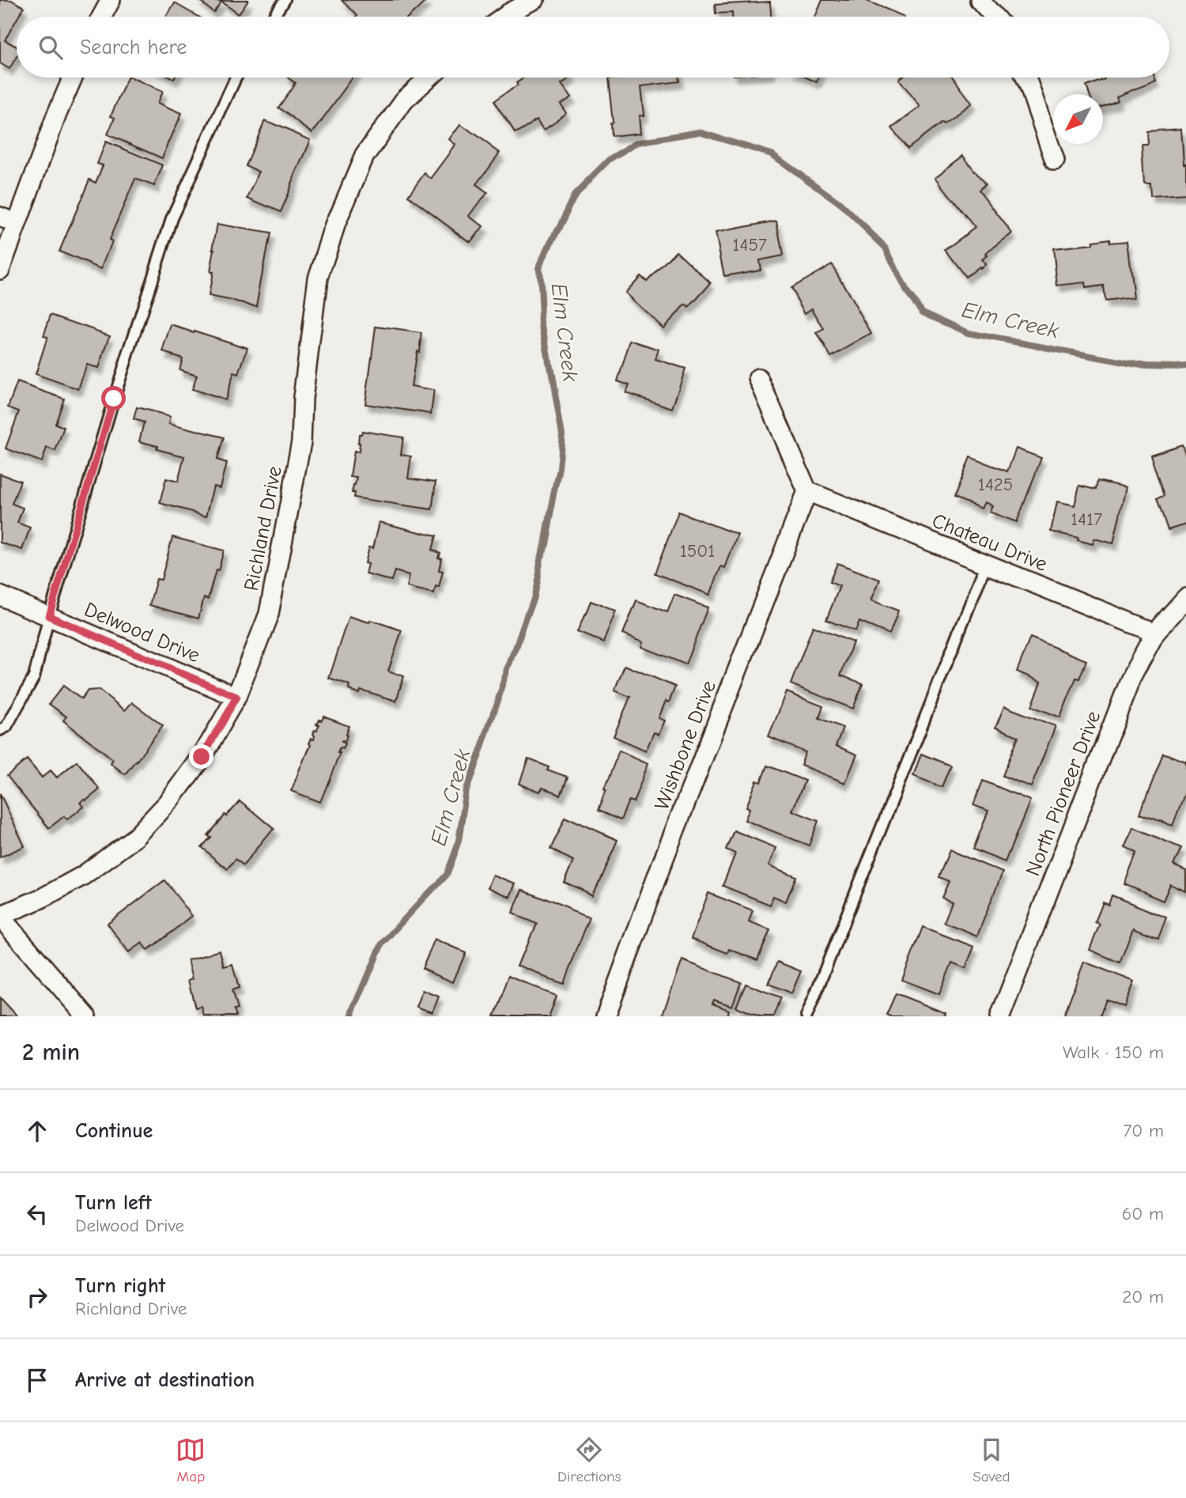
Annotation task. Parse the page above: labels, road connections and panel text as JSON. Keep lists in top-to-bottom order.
{
  "streets": {
    "street": [
      "Richland Drive",
      "Chateau Drive",
      "Delwood Drive",
      "Wishbone Drive",
      "North Pioneer Drive"
    ]
  },
  "crossings": [
    ["Richland Drive", "Delwood Drive"],
    ["Chateau Drive", "Wishbone Drive"],
    ["Chateau Drive", "North Pioneer Drive"]
  ],
  "water": ["Elm Creek"],
  "house_numbers": [
    "1457",
    "1425",
    "1417",
    "1501"
  ],
  "north": "bottom left",
  "page": {
    "search": "Search here",
    "heading": ["2 min", "Walk · 150 m"],
    "list": [
      ["Continue", "70 m"],
      ["Turn left", "Delwood Drive", "60 m"],
      ["Turn right", "Richland Drive", "20 m"],
      "Arrive at destination"
    ],
    "nav": ["Map", "Directions", "Saved"]
  }
}
